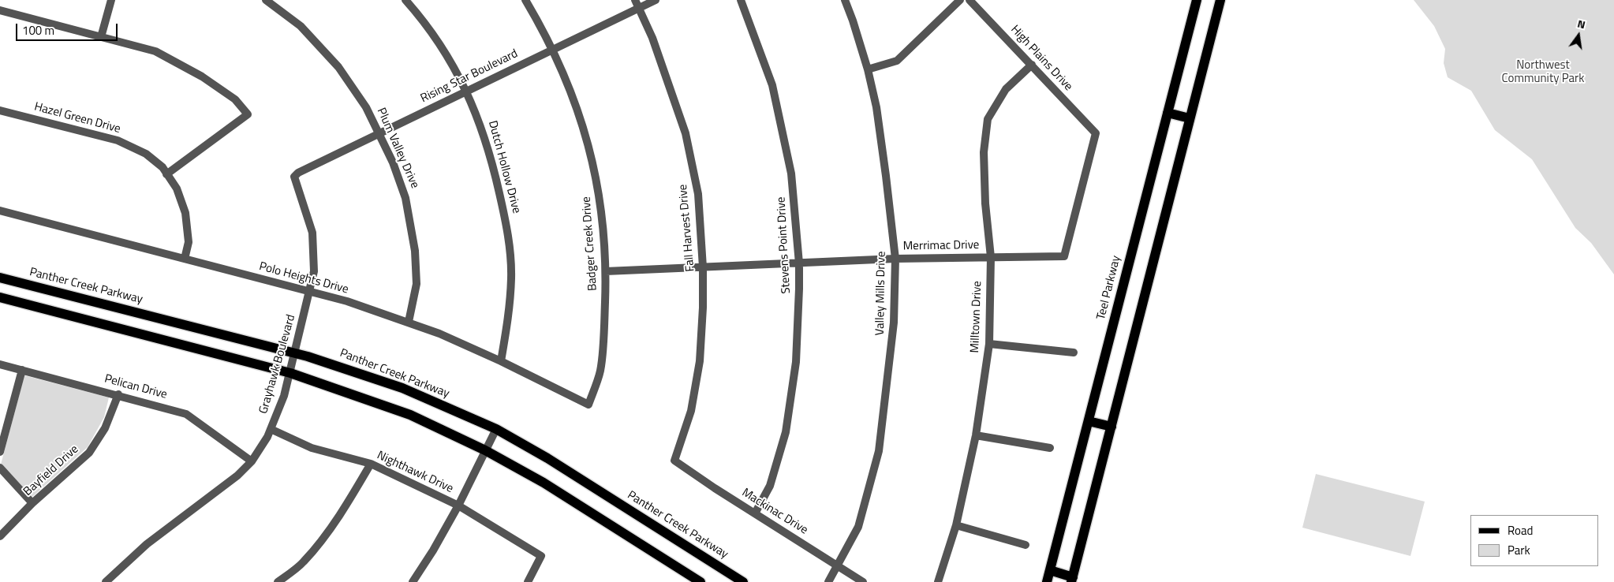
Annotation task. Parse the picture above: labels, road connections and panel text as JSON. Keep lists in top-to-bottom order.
{
  "streets": {
    "main road": ["Panther Creek Parkway", "Teel Parkway"],
    "street": [
      "High Plains Drive",
      "Rising Star Boulevard",
      "Hazel Green Drive",
      "Plum Valley Drive",
      "Dutch Hollow Drive",
      "Fall Harvest Drive",
      "Badger Creek Drive",
      "Stevens Point Drive",
      "Merrimac Drive",
      "Polo Heights Drive",
      "Valley Mills Drive",
      "Milltown Drive",
      "Grayhawk Boulevard",
      "Pelican Drive",
      "Bayfield Drive",
      "Nighthawk Drive",
      "Mackinac Drive"
    ]
  },
  "crossings": [
    ["High Plains Drive", "Merrimac Drive"],
    ["High Plains Drive", "Milltown Drive"],
    ["Rising Star Boulevard", "Plum Valley Drive"],
    ["Rising Star Boulevard", "Dutch Hollow Drive"],
    ["Rising Star Boulevard", "Fall Harvest Drive"],
    ["Rising Star Boulevard", "Badger Creek Drive"],
    ["Rising Star Boulevard", "Grayhawk Boulevard"],
    ["Hazel Green Drive", "Polo Heights Drive"],
    ["Plum Valley Drive", "Polo Heights Drive"],
    ["Dutch Hollow Drive", "Polo Heights Drive"],
    ["Fall Harvest Drive", "Merrimac Drive"],
    ["Fall Harvest Drive", "Mackinac Drive"],
    ["Badger Creek Drive", "Merrimac Drive"],
    ["Badger Creek Drive", "Polo Heights Drive"],
    ["Stevens Point Drive", "Merrimac Drive"],
    ["Stevens Point Drive", "Mackinac Drive"],
    ["Merrimac Drive", "Valley Mills Drive"],
    ["Merrimac Drive", "Milltown Drive"],
    ["Polo Heights Drive", "Grayhawk Boulevard"],
    ["Panther Creek Parkway", "Grayhawk Boulevard"],
    ["Valley Mills Drive", "Mackinac Drive"],
    ["Grayhawk Boulevard", "Pelican Drive"],
    ["Grayhawk Boulevard", "Nighthawk Drive"],
    ["Pelican Drive", "Bayfield Drive"]
  ],
  "parks": ["Northwest Community Park"],
  "legend": ["Road", "Park"],
  "scale_bar": "100 m",
  "north": "top"
}
